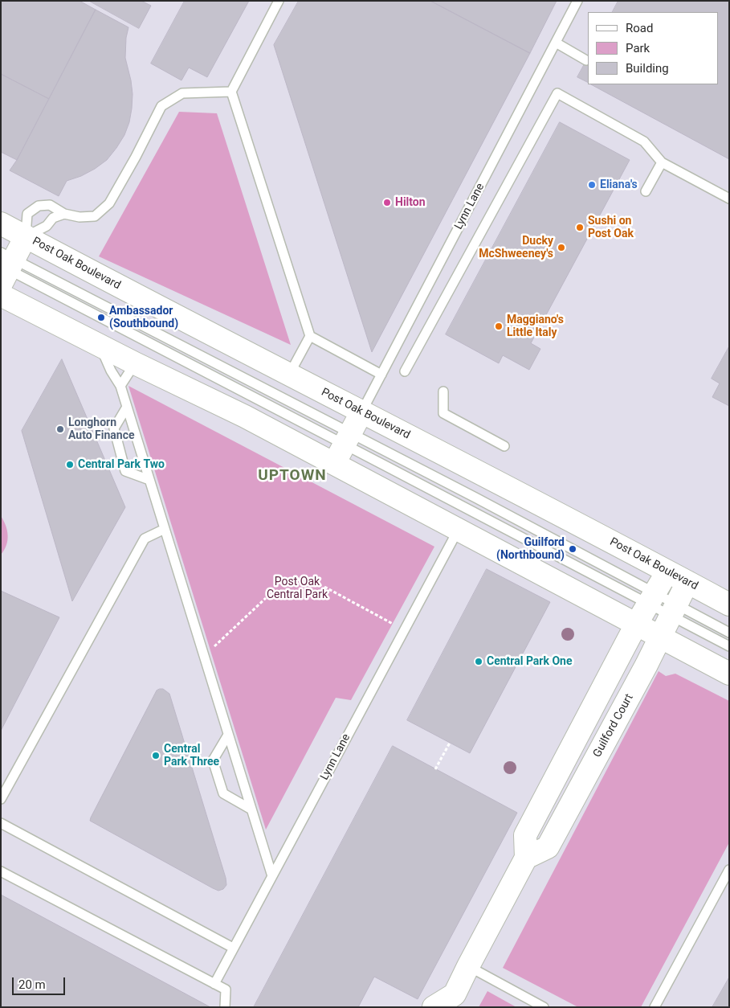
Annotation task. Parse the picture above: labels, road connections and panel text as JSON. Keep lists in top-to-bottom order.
{
  "streets": {
    "main road": ["Post Oak Boulevard", "Guilford Court"],
    "lane": ["Lynn Lane"]
  },
  "crossings": [
    ["Lynn Lane", "Post Oak Boulevard"],
    ["Post Oak Boulevard", "Guilford Court"]
  ],
  "districts": ["UPTOWN"],
  "parks": ["Post Oak Central Park"],
  "places": [
    "Eliana's",
    "Hilton",
    "Sushi on Post Oak",
    "Ducky McShweeney's",
    "Ambassador (Southbound)",
    "Maggiano's Little Italy",
    "Longhorn Auto Finance",
    "Central Park Two",
    "Guilford (Northbound)",
    "Central Park One",
    "Central Park Three"
  ],
  "legend": ["Road", "Park", "Building"],
  "scale_bar": "20 m"
}
